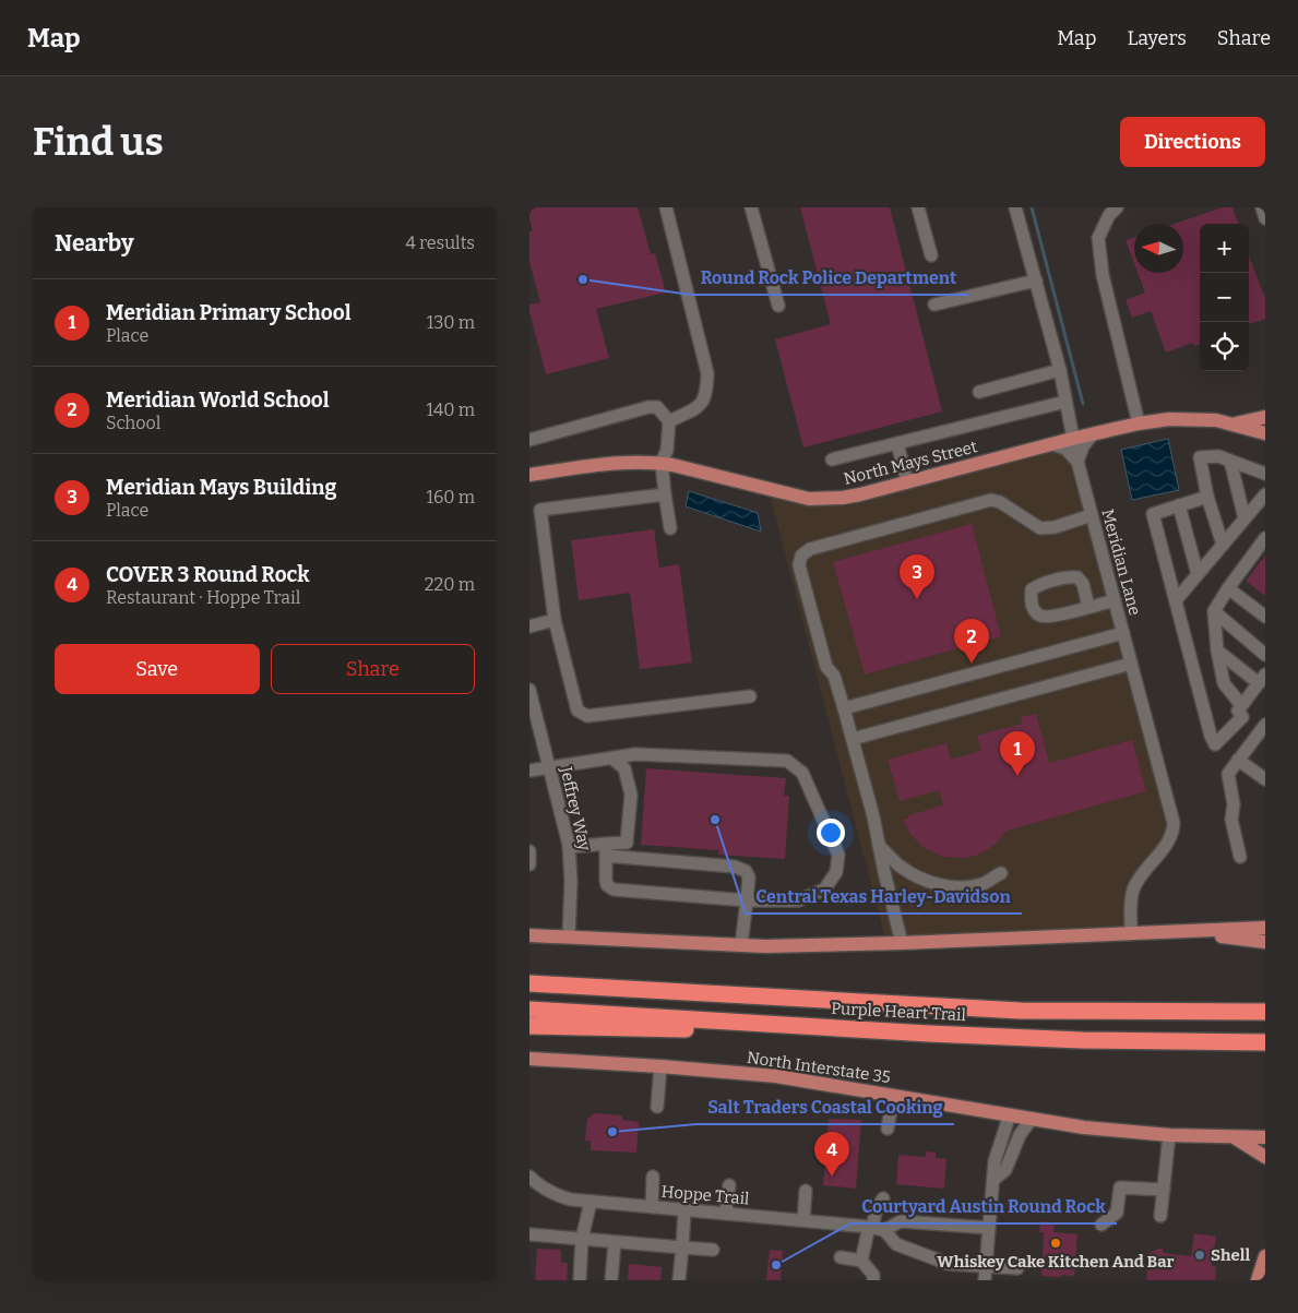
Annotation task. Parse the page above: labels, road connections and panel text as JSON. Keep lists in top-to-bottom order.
{
  "streets": {
    "highway": ["Purple Heart Trail"],
    "main road": ["North Mays Street", "North Interstate 35"],
    "street": ["Meridian Lane", "Jeffrey Way", "Hoppe Trail"]
  },
  "crossings": [
    ["North Mays Street", "Meridian Lane"]
  ],
  "places": [
    "Round Rock Police Department",
    "Central Texas Harley-Davidson",
    "Salt Traders Coastal Cooking",
    "Whiskey Cake Kitchen And Bar",
    "Shell",
    "Courtyard Austin Round Rock"
  ],
  "north": "left",
  "page": {
    "header": "Map",
    "nav": ["Map", "Layers", "Share"],
    "buttons": [
      "Directions",
      ["Save", "Share"]
    ],
    "title": "Find us",
    "heading": ["Nearby", "4 results"],
    "map_buttons": ["+", "−"],
    "list": [
      {
        "mark": "1",
        "name": "Meridian Primary School",
        "note": "Place",
        "value": "130 m"
      },
      {
        "mark": "2",
        "name": "Meridian World School",
        "note": "School",
        "value": "140 m"
      },
      {
        "mark": "3",
        "name": "Meridian Mays Building",
        "note": "Place",
        "value": "160 m"
      },
      {
        "mark": "4",
        "name": "COVER 3 Round Rock",
        "note": "Restaurant · Hoppe Trail",
        "value": "220 m"
      }
    ],
    "pins": [
      "3",
      "2",
      "1",
      "4"
    ]
  }
}
